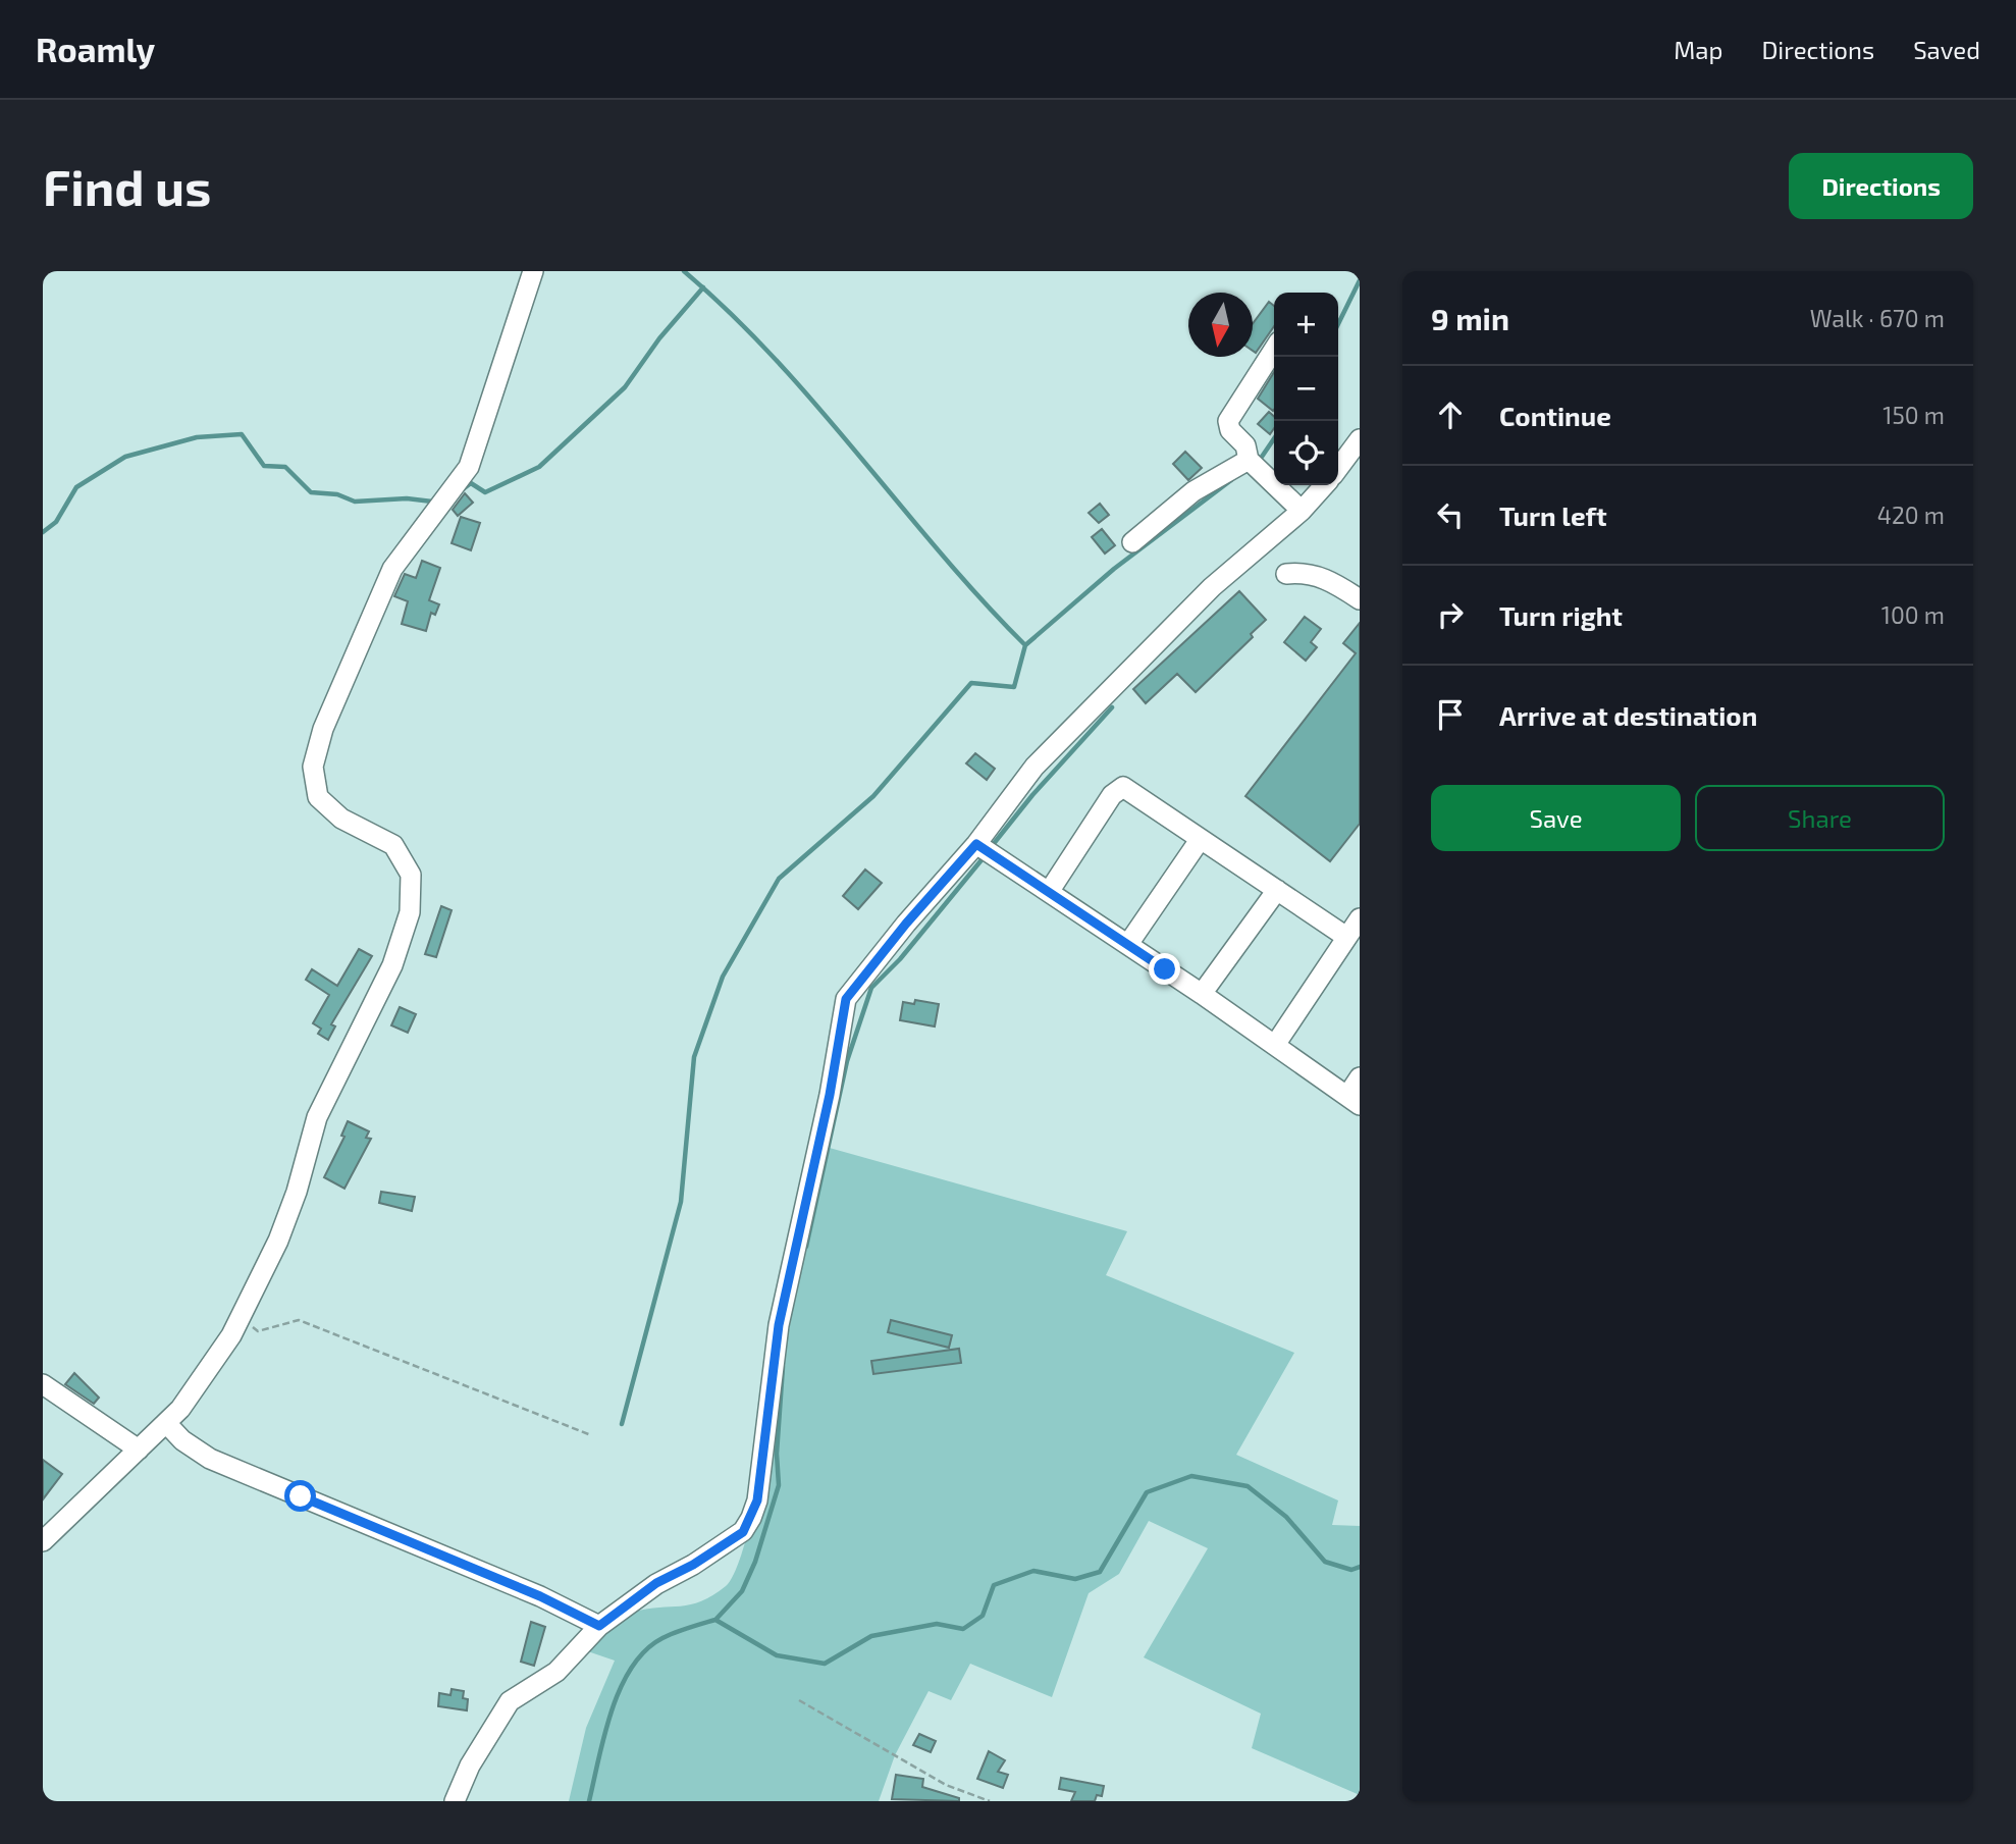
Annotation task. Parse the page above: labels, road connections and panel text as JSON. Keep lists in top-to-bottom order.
{
  "north": "bottom",
  "page": {
    "header": "Roamly",
    "nav": ["Map", "Directions", "Saved"],
    "buttons": [
      "Directions",
      ["Save", "Share"]
    ],
    "title": "Find us",
    "heading": ["9 min", "Walk · 670 m"],
    "map_buttons": ["+", "−"],
    "list": [
      ["Continue", "150 m"],
      ["Turn left", "420 m"],
      ["Turn right", "100 m"],
      "Arrive at destination"
    ]
  }
}
